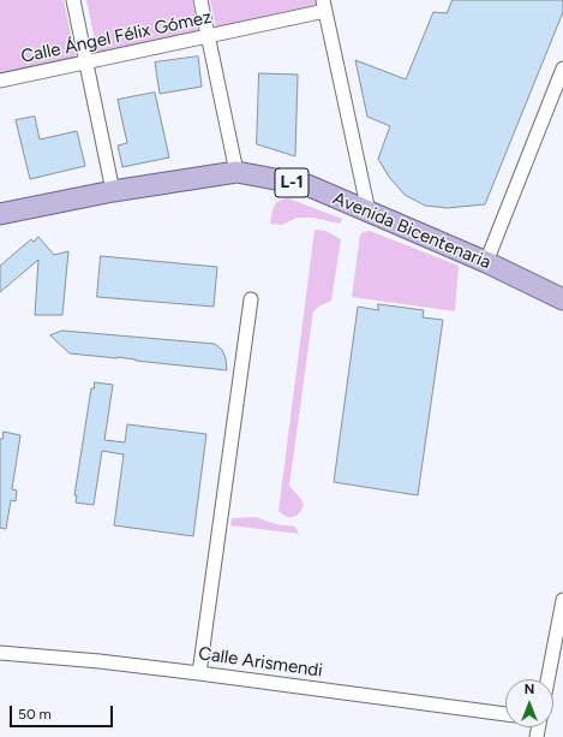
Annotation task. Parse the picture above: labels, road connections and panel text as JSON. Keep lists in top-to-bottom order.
{
  "streets": {
    "main road": ["L-1", "Avenida Bicentenaria"],
    "street": ["Calle Ángel Félix Gómez", "Calle Arismendi"]
  },
  "scale_bar": "50 m",
  "north": "top"
}
